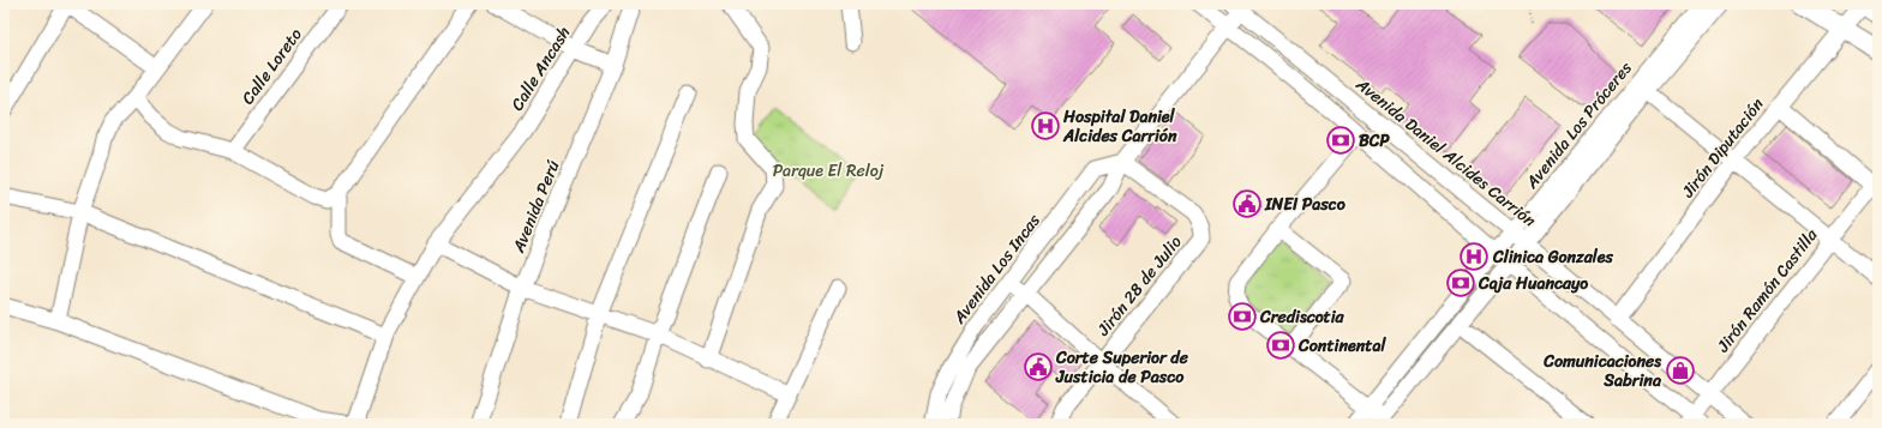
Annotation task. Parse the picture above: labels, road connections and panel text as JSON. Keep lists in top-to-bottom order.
{
  "streets": {
    "street": [
      "Calle Loreto",
      "Calle Ancash",
      "Avenida Los Próceres",
      "Jirón Diputación",
      "Avenida Daniel Alcides Carrión",
      "Avenida Perú",
      "Avenida Los Incas",
      "Jirón 28 de Julio",
      "Jirón Ramón Castilla"
    ]
  },
  "crossings": [
    ["Avenida Los Próceres", "Avenida Daniel Alcides Carrión"],
    ["Jirón Diputación", "Avenida Daniel Alcides Carrión"],
    ["Avenida Daniel Alcides Carrión", "Jirón Ramón Castilla"],
    ["Avenida Los Incas", "Jirón 28 de Julio"]
  ],
  "parks": ["Parque El Reloj"],
  "places": {
    "hospital": ["Hospital Daniel Alcides Carrión", "Clinica Gonzales"],
    "bank": [
      "BCP",
      "Caja Huancayo",
      "Crediscotia",
      "Continental"
    ],
    "public building": ["INEI Pasco", "Corte Superior de Justicia de Pasco"],
    "shop": ["Comunicaciones Sabrina"]
  }
}
